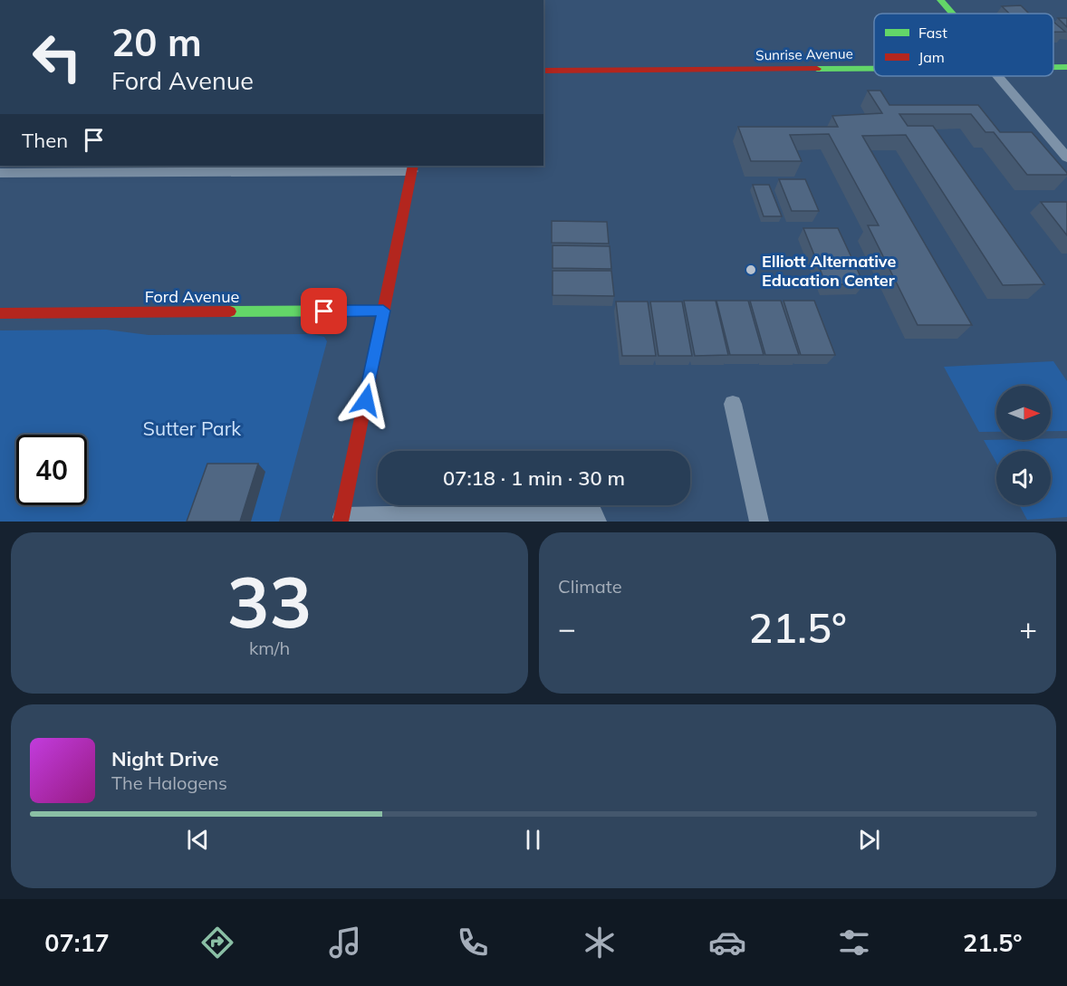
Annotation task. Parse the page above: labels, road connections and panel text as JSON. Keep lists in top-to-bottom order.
{
  "streets": {
    "street": ["Sunrise Avenue", "Ford Avenue"]
  },
  "parks": ["Sutter Park"],
  "places": ["Elliott Alternative Education Center"],
  "legend": ["Fast", "Jam"],
  "north": "right",
  "page": {
    "turn": ["20 m", "Ford Avenue"],
    "then": "Then",
    "limit": "40",
    "trip": "07:18 · 1 min · 30 m",
    "tile": [
      ["33", "km/h"],
      "Climate"
    ],
    "heat": ["−", "21.5°", "+"],
    "song": ["Night Drive", "The Halogens"],
    "tabs": ["07:17", "21.5°"]
  }
}
